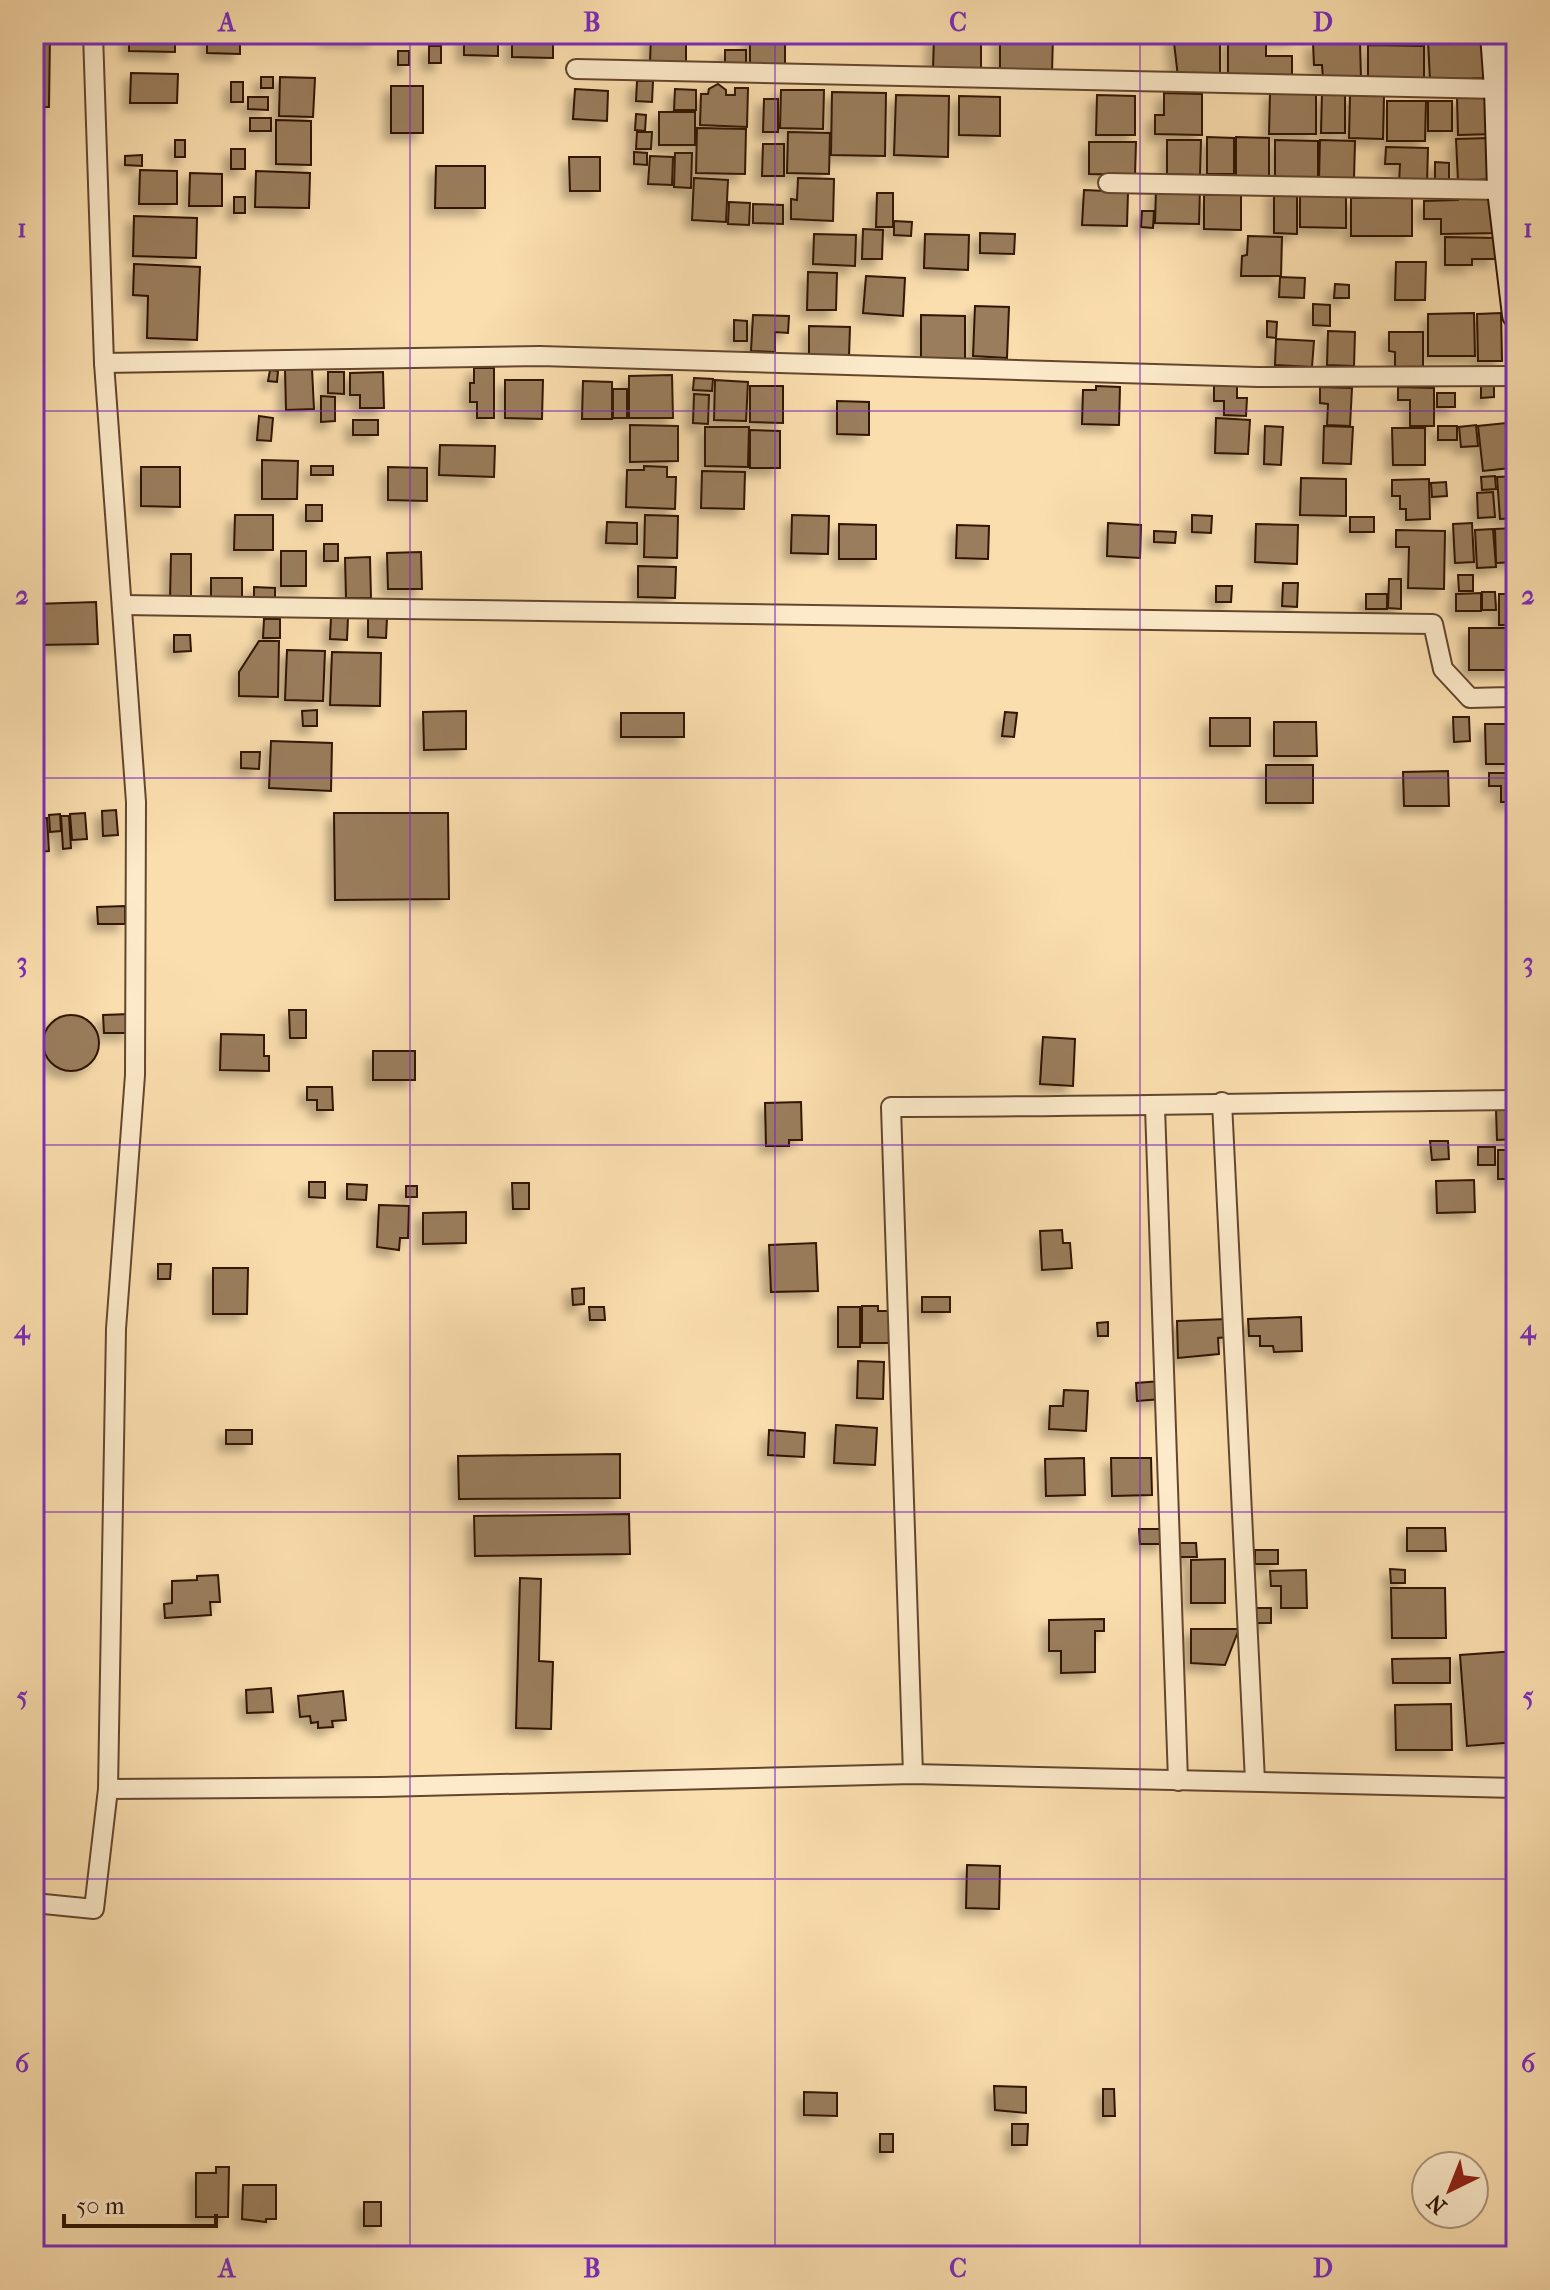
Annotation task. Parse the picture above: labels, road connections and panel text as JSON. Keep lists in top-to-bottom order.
{
  "scale_bar": "50 m",
  "north": "bottom left",
  "grid": {
    "columns": [
      "A",
      "B",
      "C",
      "D"
    ],
    "rows": [
      "1",
      "2",
      "3",
      "4",
      "5",
      "6"
    ]
  }
}
